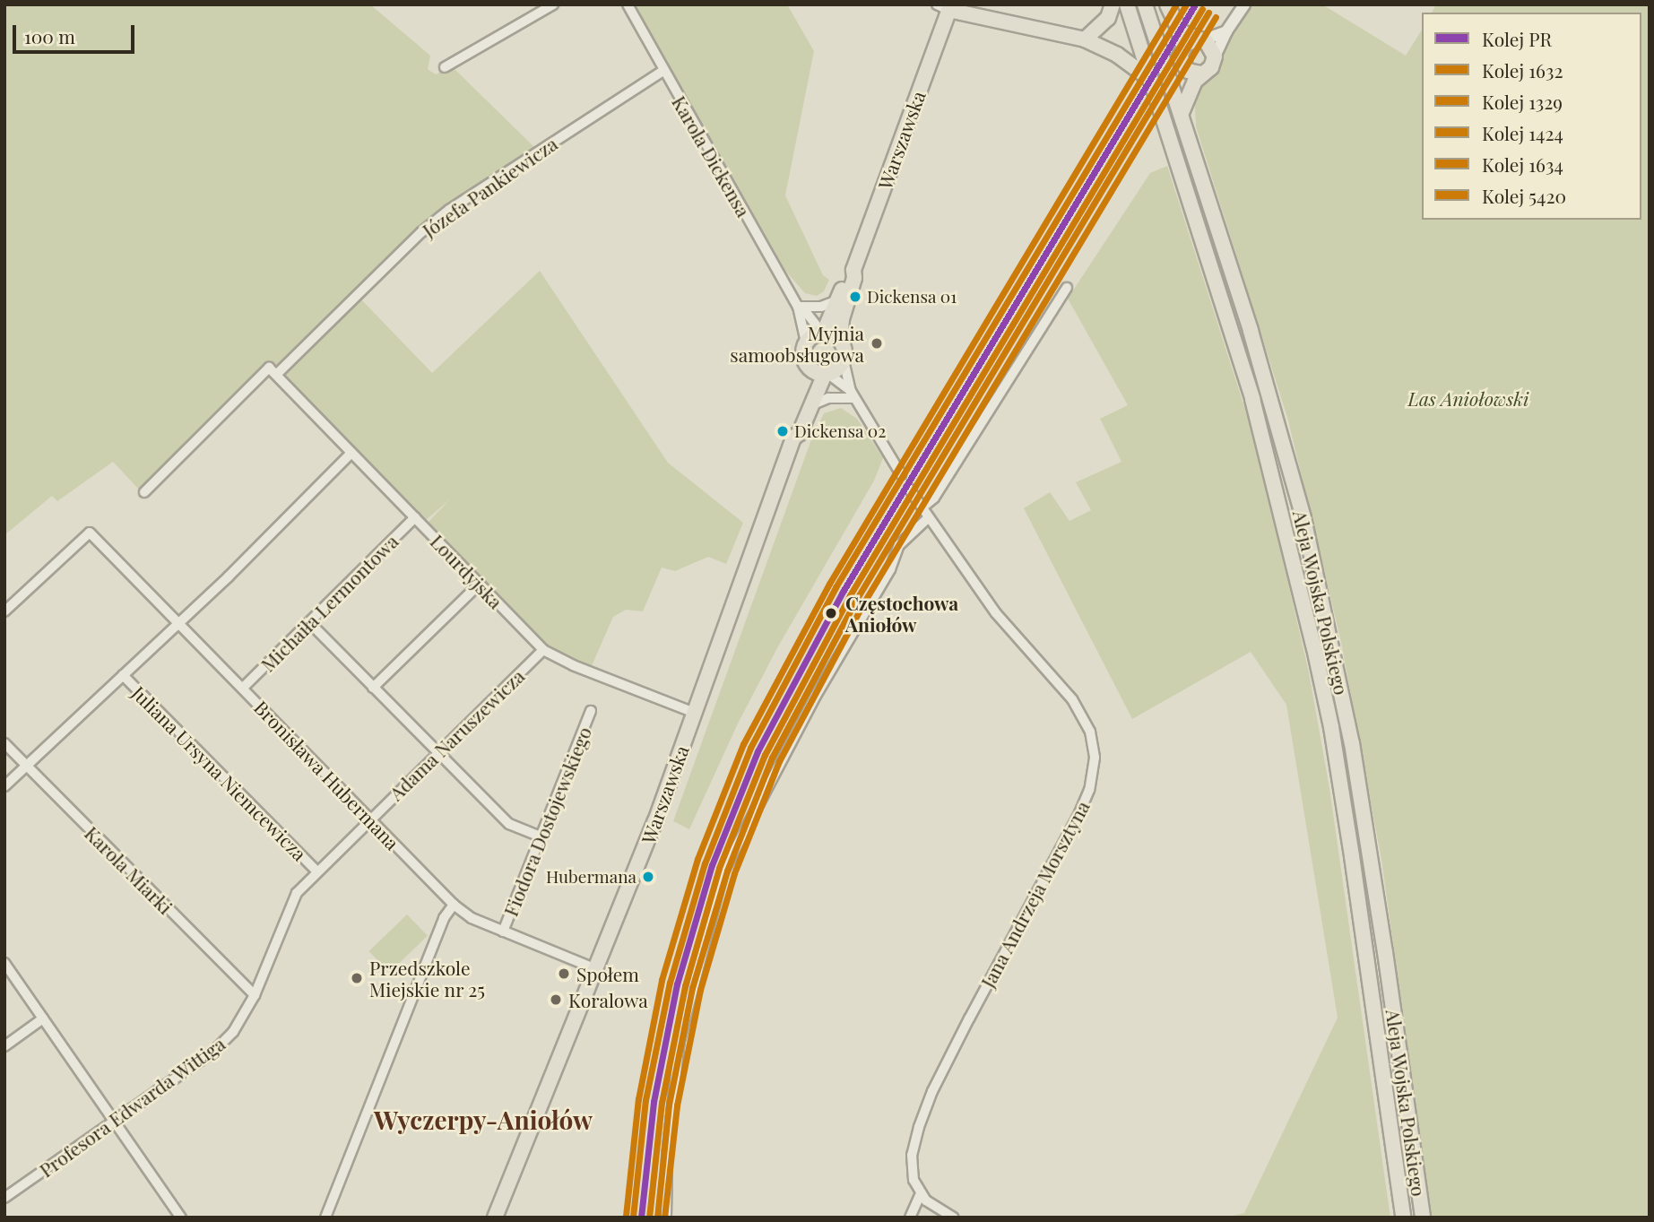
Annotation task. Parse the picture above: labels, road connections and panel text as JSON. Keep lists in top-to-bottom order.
{
  "streets": {
    "main road": ["Warszawska", "Aleja Wojska Polskiego"],
    "street": [
      "Karola Dickensa",
      "Józefa Pankiewicza",
      "Lourdyjska",
      "Michaiła Lermontowa",
      "Adama Naruszewicza",
      "Juliana Ursyna Niemcewicza",
      "Bronisława Hubermana",
      "Fiodora Dostojewskiego",
      "Karola Miarki",
      "Jana Andrzeja Morsztyna",
      "Profesora Edwarda Wittiga"
    ]
  },
  "crossings": [
    ["Warszawska", "Karola Dickensa"],
    ["Warszawska", "Lourdyjska"],
    ["Warszawska", "Bronisława Hubermana"],
    ["Karola Dickensa", "Józefa Pankiewicza"],
    ["Józefa Pankiewicza", "Lourdyjska"],
    ["Lourdyjska", "Michaiła Lermontowa"],
    ["Lourdyjska", "Adama Naruszewicza"],
    ["Michaiła Lermontowa", "Bronisława Hubermana"],
    ["Adama Naruszewicza", "Bronisława Hubermana"],
    ["Adama Naruszewicza", "Profesora Edwarda Wittiga"],
    ["Juliana Ursyna Niemcewicza", "Profesora Edwarda Wittiga"],
    ["Bronisława Hubermana", "Fiodora Dostojewskiego"],
    ["Bronisława Hubermana", "Profesora Edwarda Wittiga"],
    ["Karola Miarki", "Profesora Edwarda Wittiga"]
  ],
  "districts": ["Wyczerpy-Aniołów"],
  "parks": ["Las Aniołowski"],
  "places": [
    "Dickensa 01",
    "Myjnia samoobsługowa",
    "Dickensa 02",
    "Częstochowa Aniołów",
    "Hubermana",
    "Społem",
    "Przedszkole Miejskie nr 25",
    "Koralowa"
  ],
  "lines": [
    "rail line PR",
    "rail line 1329",
    "rail line 1634",
    "rail line 1632",
    "rail line 1424",
    "rail line 5420"
  ],
  "legend": [
    "Kolej PR",
    "Kolej 1632",
    "Kolej 1329",
    "Kolej 1424",
    "Kolej 1634",
    "Kolej 5420"
  ],
  "scale_bar": "100 m"
}
